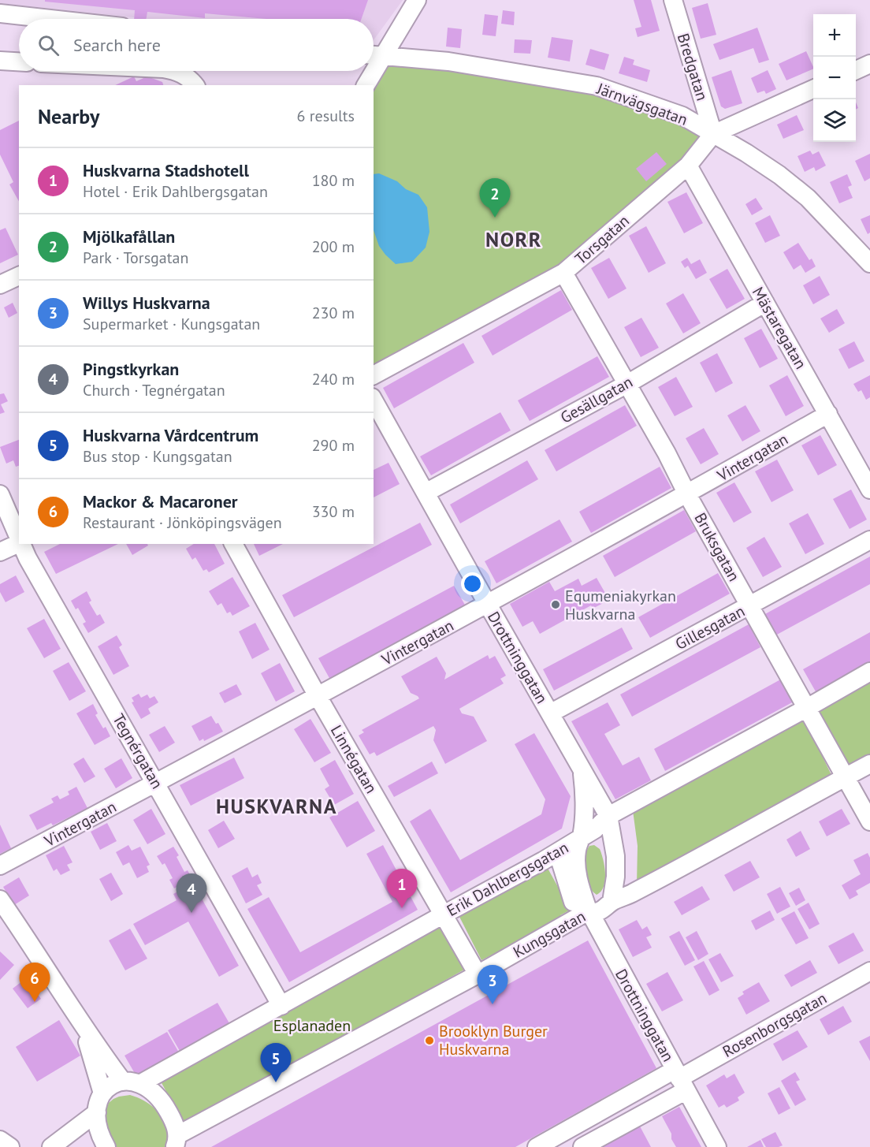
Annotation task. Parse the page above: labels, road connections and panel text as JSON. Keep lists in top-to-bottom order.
{
  "streets": {
    "street": [
      "Bredgatan",
      "Järnvägsgatan",
      "Torsgatan",
      "Mästaregatan",
      "Gesällgatan",
      "Vintergatan",
      "Bruksgatan",
      "Gillesgatan",
      "Drottninggatan",
      "Tegnérgatan",
      "Linnégatan",
      "Erik Dahlbergsgatan",
      "Kungsgatan",
      "Rosenborgsgatan"
    ]
  },
  "crossings": [
    ["Bredgatan", "Järnvägsgatan"],
    ["Bredgatan", "Torsgatan"],
    ["Järnvägsgatan", "Torsgatan"],
    ["Torsgatan", "Mästaregatan"],
    ["Torsgatan", "Bruksgatan"],
    ["Mästaregatan", "Gesällgatan"],
    ["Mästaregatan", "Vintergatan"],
    ["Gesällgatan", "Bruksgatan"],
    ["Gesällgatan", "Drottninggatan"],
    ["Vintergatan", "Bruksgatan"],
    ["Vintergatan", "Drottninggatan"],
    ["Vintergatan", "Tegnérgatan"],
    ["Vintergatan", "Linnégatan"],
    ["Bruksgatan", "Gillesgatan"],
    ["Bruksgatan", "Erik Dahlbergsgatan"],
    ["Bruksgatan", "Kungsgatan"],
    ["Gillesgatan", "Drottninggatan"],
    ["Drottninggatan", "Erik Dahlbergsgatan"],
    ["Drottninggatan", "Kungsgatan"],
    ["Drottninggatan", "Rosenborgsgatan"],
    ["Tegnérgatan", "Erik Dahlbergsgatan"],
    ["Linnégatan", "Erik Dahlbergsgatan"],
    ["Linnégatan", "Kungsgatan"]
  ],
  "districts": ["NORR", "HUSKVARNA"],
  "parks": ["Esplanaden"],
  "places": ["Equmeniakyrkan Huskvarna", "Brooklyn Burger Huskvarna"],
  "page": {
    "map_buttons": ["+", "−"],
    "search": "Search here",
    "heading": ["Nearby", "6 results"],
    "list": [
      {
        "mark": "1",
        "name": "Huskvarna Stadshotell",
        "note": "Hotel · Erik Dahlbergsgatan",
        "value": "180 m"
      },
      {
        "mark": "2",
        "name": "Mjölkafållan",
        "note": "Park · Torsgatan",
        "value": "200 m"
      },
      {
        "mark": "3",
        "name": "Willys Huskvarna",
        "note": "Supermarket · Kungsgatan",
        "value": "230 m"
      },
      {
        "mark": "4",
        "name": "Pingstkyrkan",
        "note": "Church · Tegnérgatan",
        "value": "240 m"
      },
      {
        "mark": "5",
        "name": "Huskvarna Vårdcentrum",
        "note": "Bus stop · Kungsgatan",
        "value": "290 m"
      },
      {
        "mark": "6",
        "name": "Mackor & Macaroner",
        "note": "Restaurant · Jönköpingsvägen",
        "value": "330 m"
      }
    ],
    "pins": [
      "2",
      "1",
      "4",
      "6",
      "3",
      "5"
    ]
  }
}
